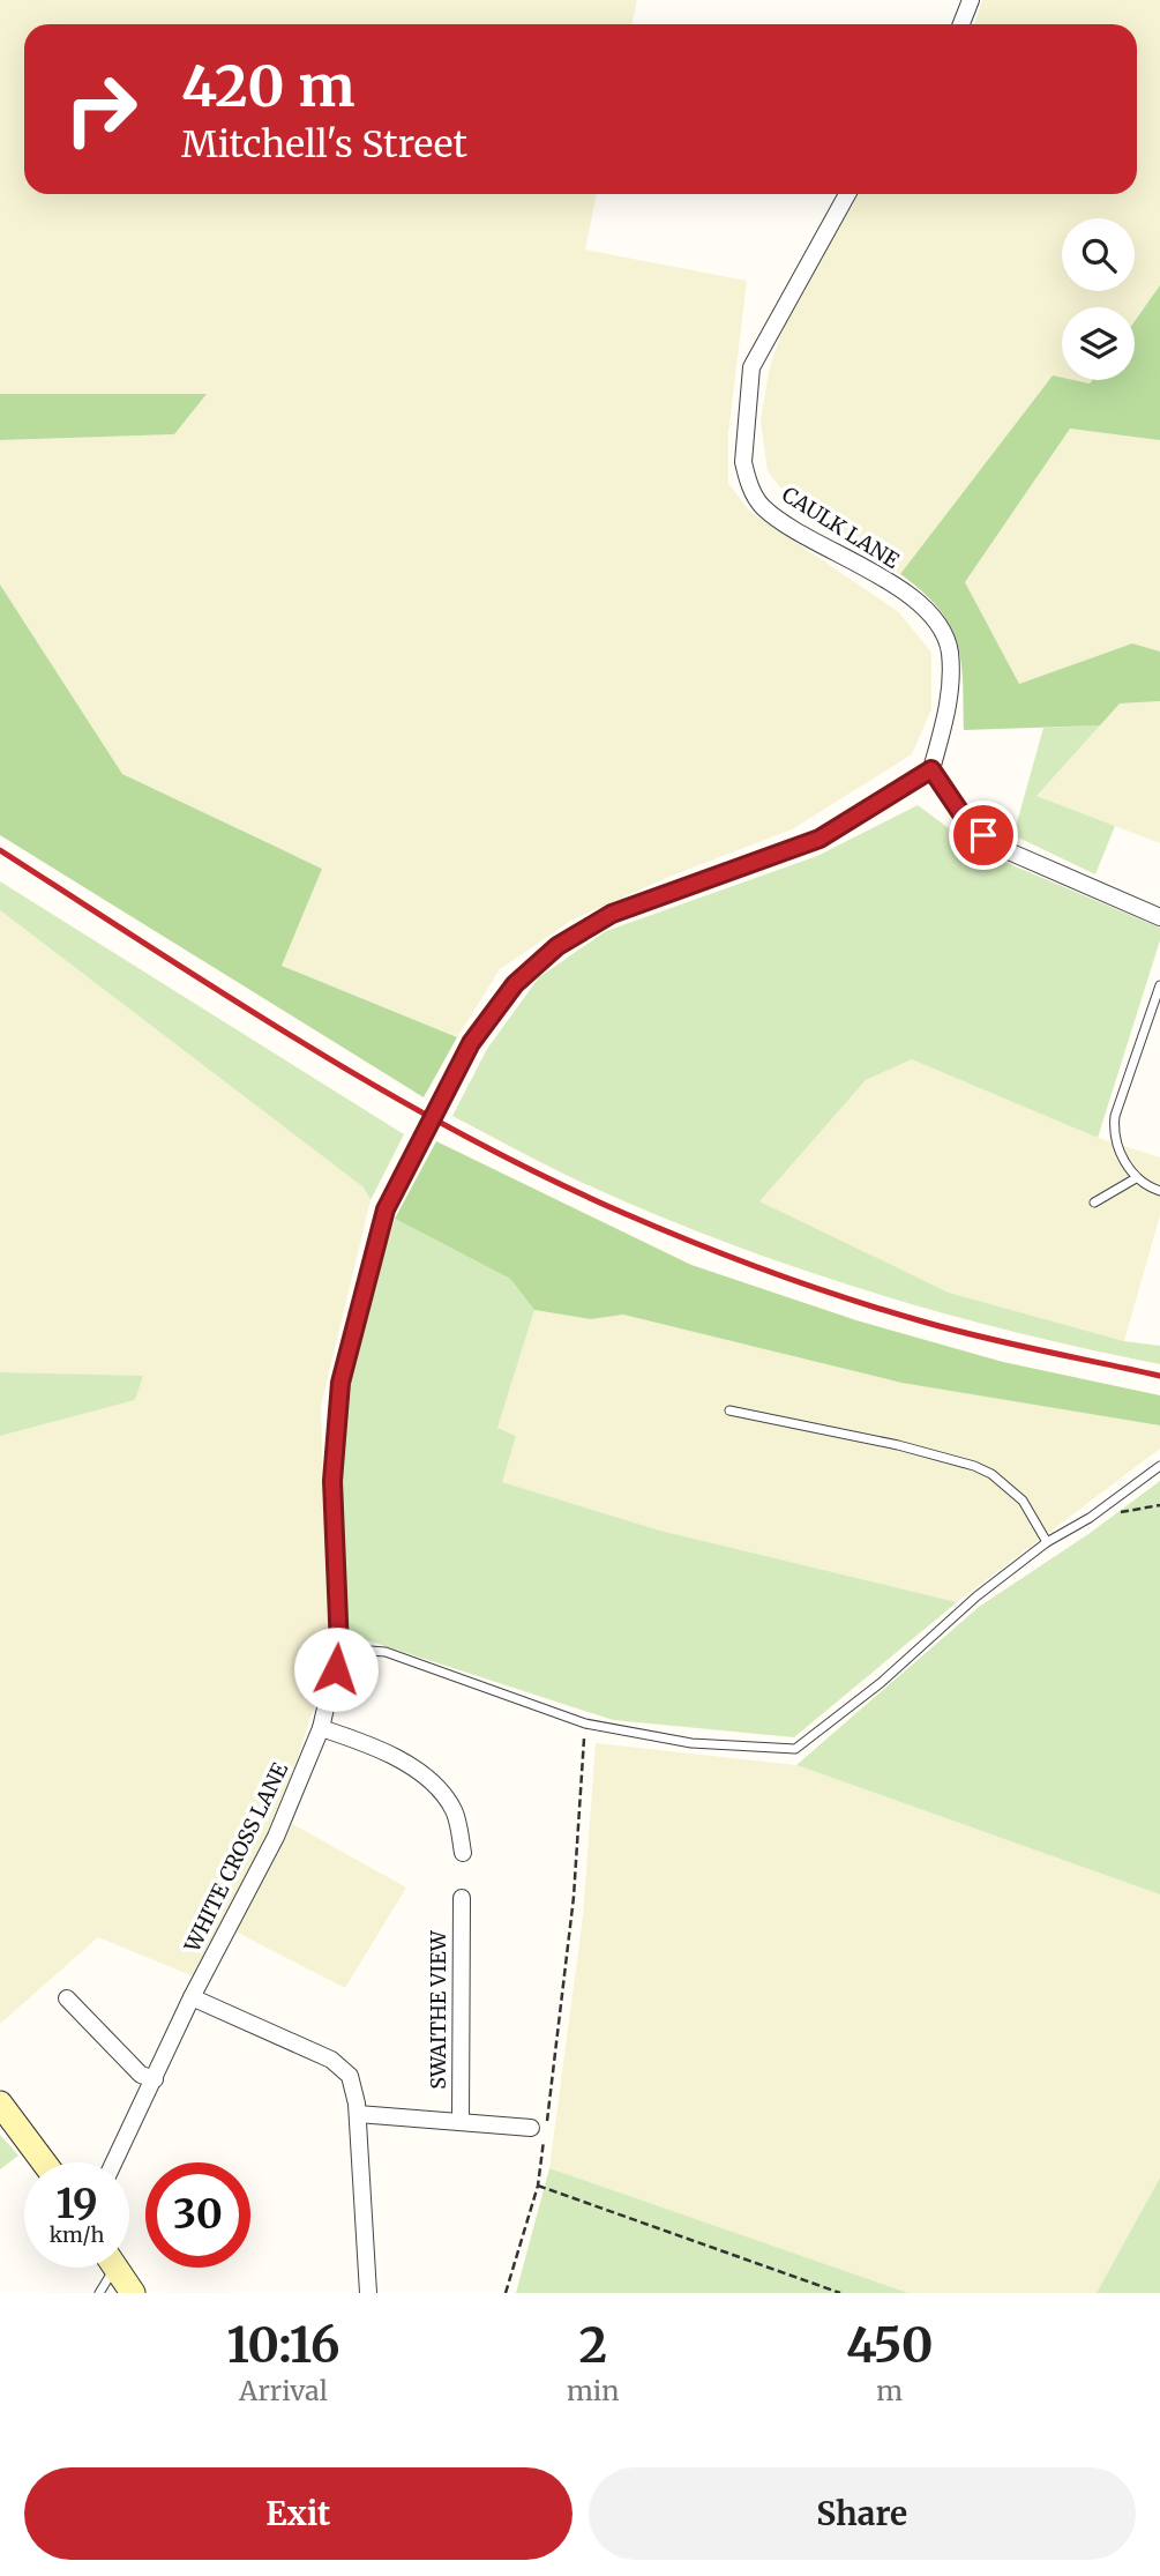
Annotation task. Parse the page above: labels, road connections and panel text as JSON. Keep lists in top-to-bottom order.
{
  "streets": {
    "street": ["CAULK LANE", "WHITE CROSS LANE", "SWAITHE VIEW"]
  },
  "crossings": [
    ["CAULK LANE", "WHITE CROSS LANE"]
  ],
  "page": {
    "turn": ["420 m", "Mitchell's Street"],
    "speed": "19 km/h",
    "limit": "30",
    "eta": [
      "10:16",
      "Arrival",
      "2",
      "min",
      "450",
      "m"
    ],
    "buttons": ["Exit", "Share"]
  }
}
